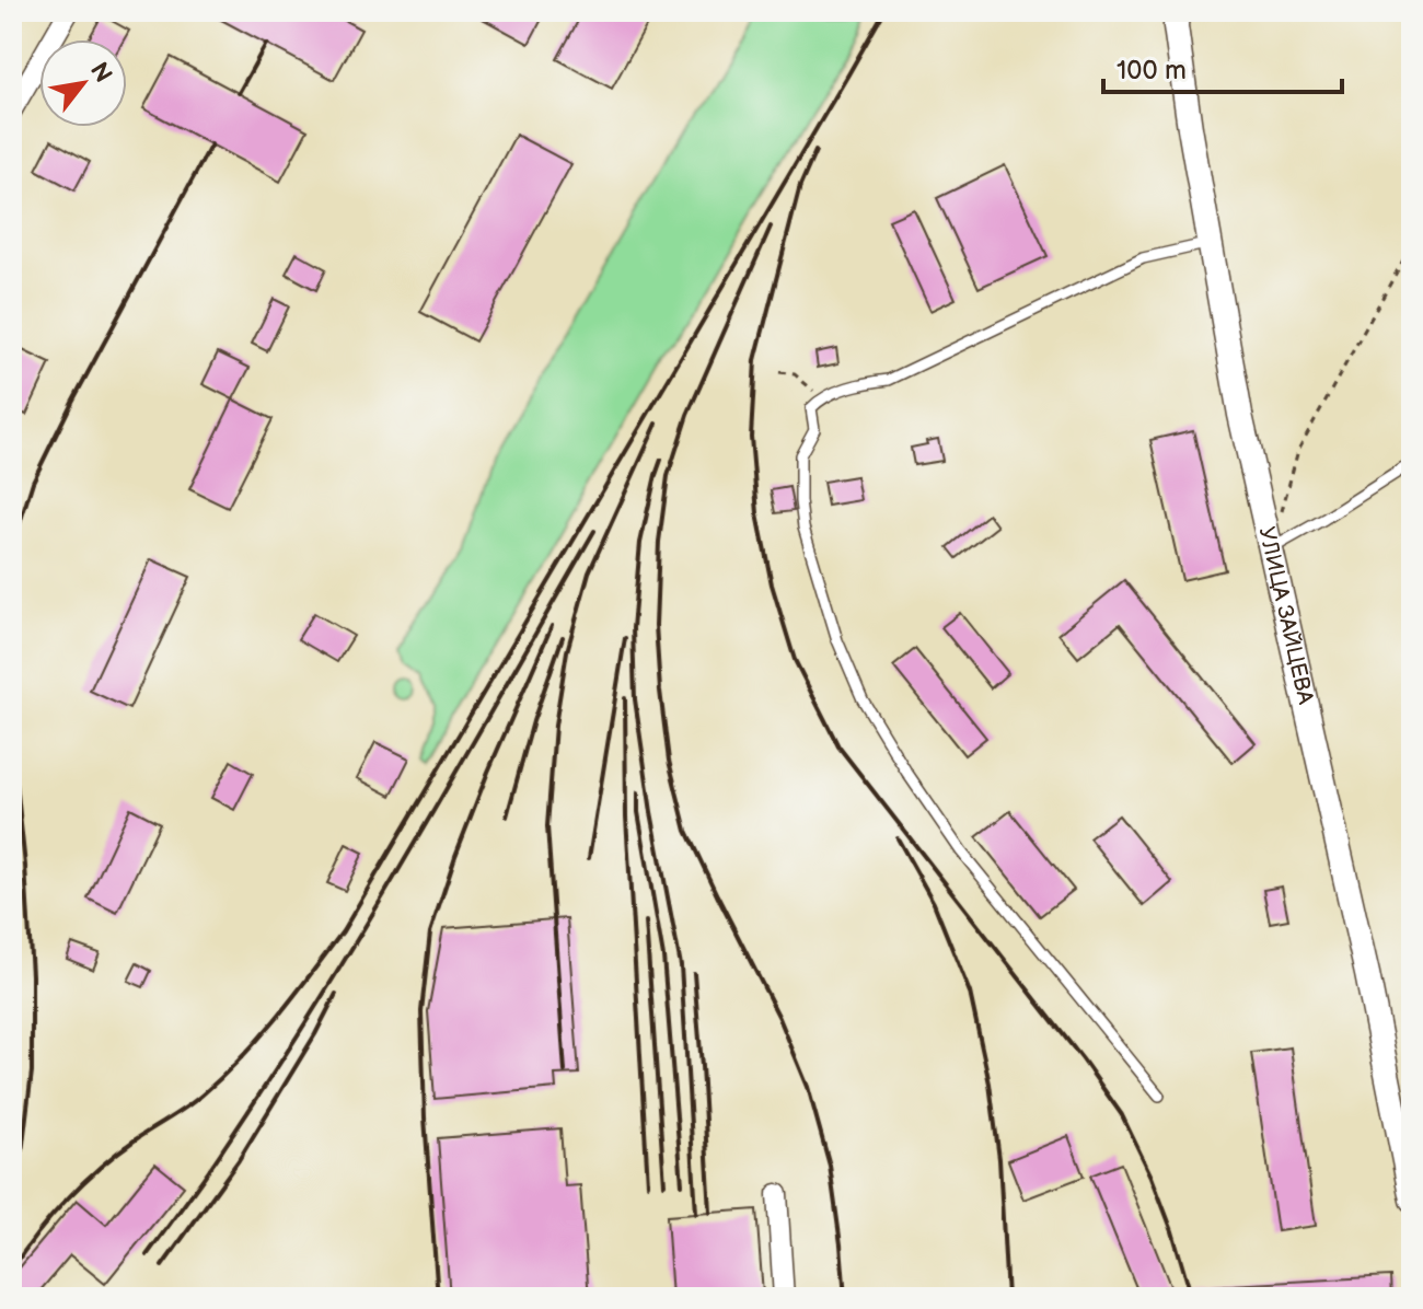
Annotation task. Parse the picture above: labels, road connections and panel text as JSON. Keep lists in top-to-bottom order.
{
  "streets": {
    "street": ["УЛИЦА ЗАЙЦЕВА"]
  },
  "scale_bar": "100 m",
  "north": "top right"
}
